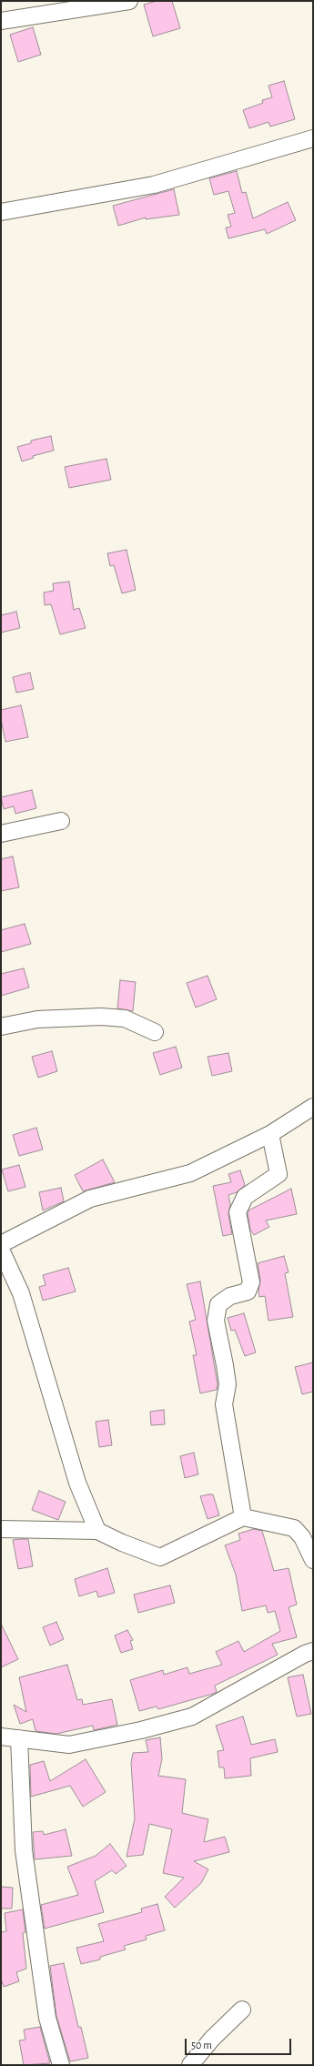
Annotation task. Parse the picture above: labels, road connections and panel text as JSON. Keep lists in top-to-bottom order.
{
  "scale_bar": "50 m"
}
